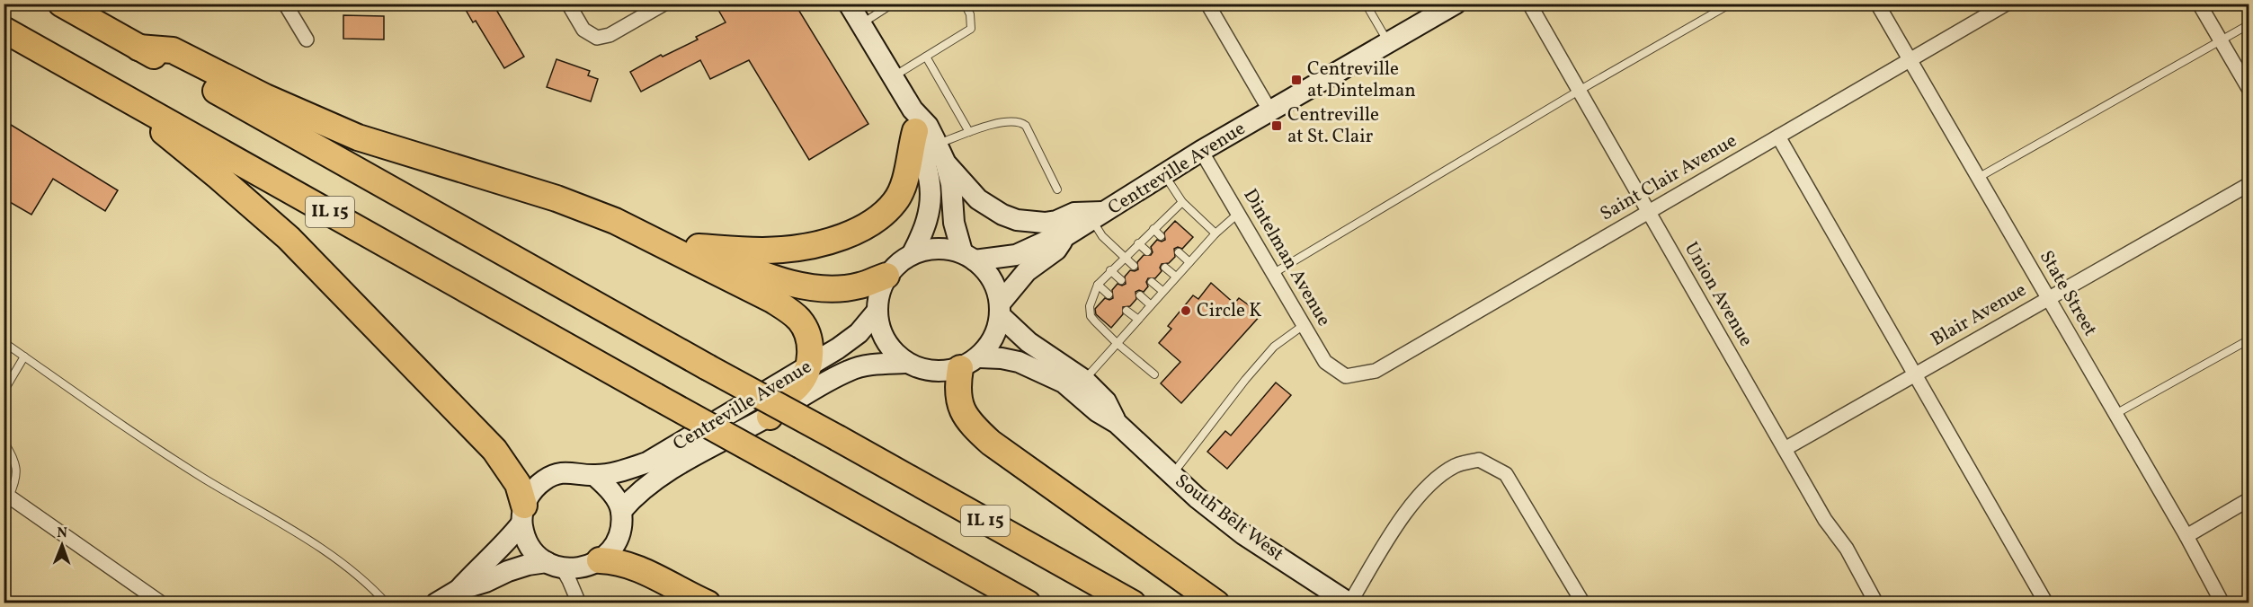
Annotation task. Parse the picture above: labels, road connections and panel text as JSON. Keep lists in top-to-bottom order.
{
  "streets": {
    "highway": ["IL 15"],
    "main road": ["Centreville Avenue", "South Belt West"],
    "street": [
      "Saint Clair Avenue",
      "Dintelman Avenue",
      "State Street",
      "Union Avenue",
      "Blair Avenue"
    ]
  },
  "crossings": [
    ["Centreville Avenue", "Dintelman Avenue"],
    ["Centreville Avenue", "South Belt West"],
    ["Saint Clair Avenue", "Dintelman Avenue"],
    ["Saint Clair Avenue", "State Street"],
    ["Saint Clair Avenue", "Union Avenue"],
    ["State Street", "Blair Avenue"],
    ["Union Avenue", "Blair Avenue"]
  ],
  "places": {
    "transit": ["Centreville at Dintelman", "Centreville at St. Clair"],
    "other": ["Circle K"]
  },
  "north": "top"
}
